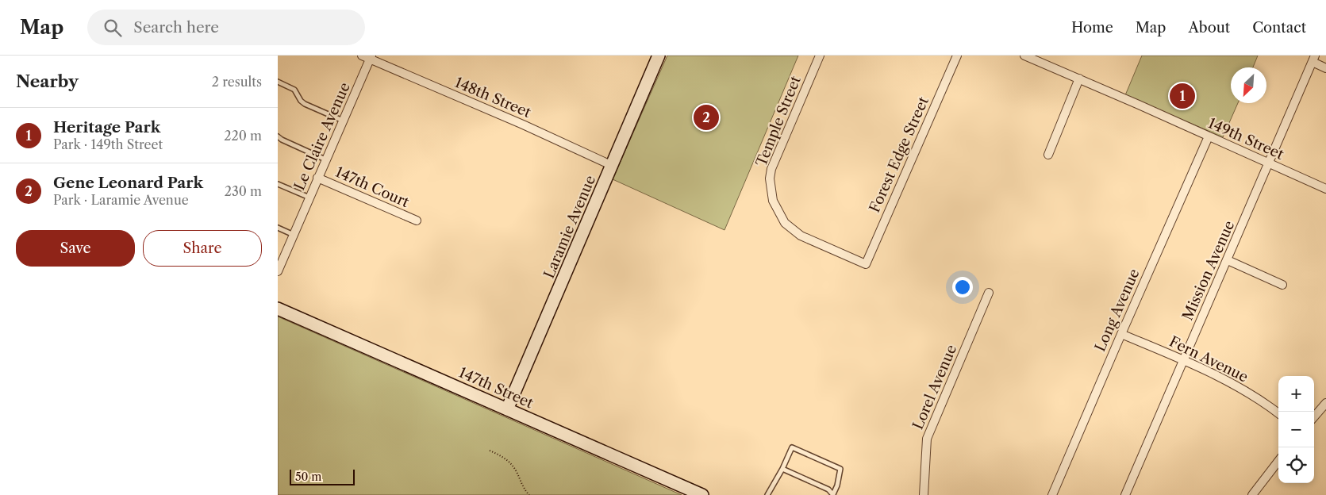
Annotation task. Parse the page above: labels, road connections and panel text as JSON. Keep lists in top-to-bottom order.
{
  "streets": {
    "main road": ["Laramie Avenue", "147th Street"],
    "street": [
      "148th Street",
      "Temple Street",
      "Le Claire Avenue",
      "149th Street",
      "Forest Edge Street",
      "147th Court",
      "Mission Avenue",
      "Long Avenue",
      "Fern Avenue",
      "Lorel Avenue"
    ]
  },
  "crossings": [
    ["148th Street", "Le Claire Avenue"],
    ["148th Street", "Laramie Avenue"],
    ["Temple Street", "Forest Edge Street"],
    ["Le Claire Avenue", "147th Court"],
    ["149th Street", "Mission Avenue"],
    ["149th Street", "Long Avenue"],
    ["Laramie Avenue", "147th Street"],
    ["Mission Avenue", "Fern Avenue"],
    ["Long Avenue", "Fern Avenue"]
  ],
  "scale_bar": "50 m",
  "north": "bottom left",
  "page": {
    "header": "Map",
    "search": "Search here",
    "nav": [
      "Home",
      "Map",
      "About",
      "Contact"
    ],
    "heading": ["Nearby", "2 results"],
    "pins": ["1", "2"],
    "list": [
      {
        "mark": "1",
        "name": "Heritage Park",
        "note": "Park · 149th Street",
        "value": "220 m"
      },
      {
        "mark": "2",
        "name": "Gene Leonard Park",
        "note": "Park · Laramie Avenue",
        "value": "230 m"
      }
    ],
    "buttons": ["Save", "Share"],
    "map_buttons": ["+", "−"],
    "scale": "50 m"
  }
}
